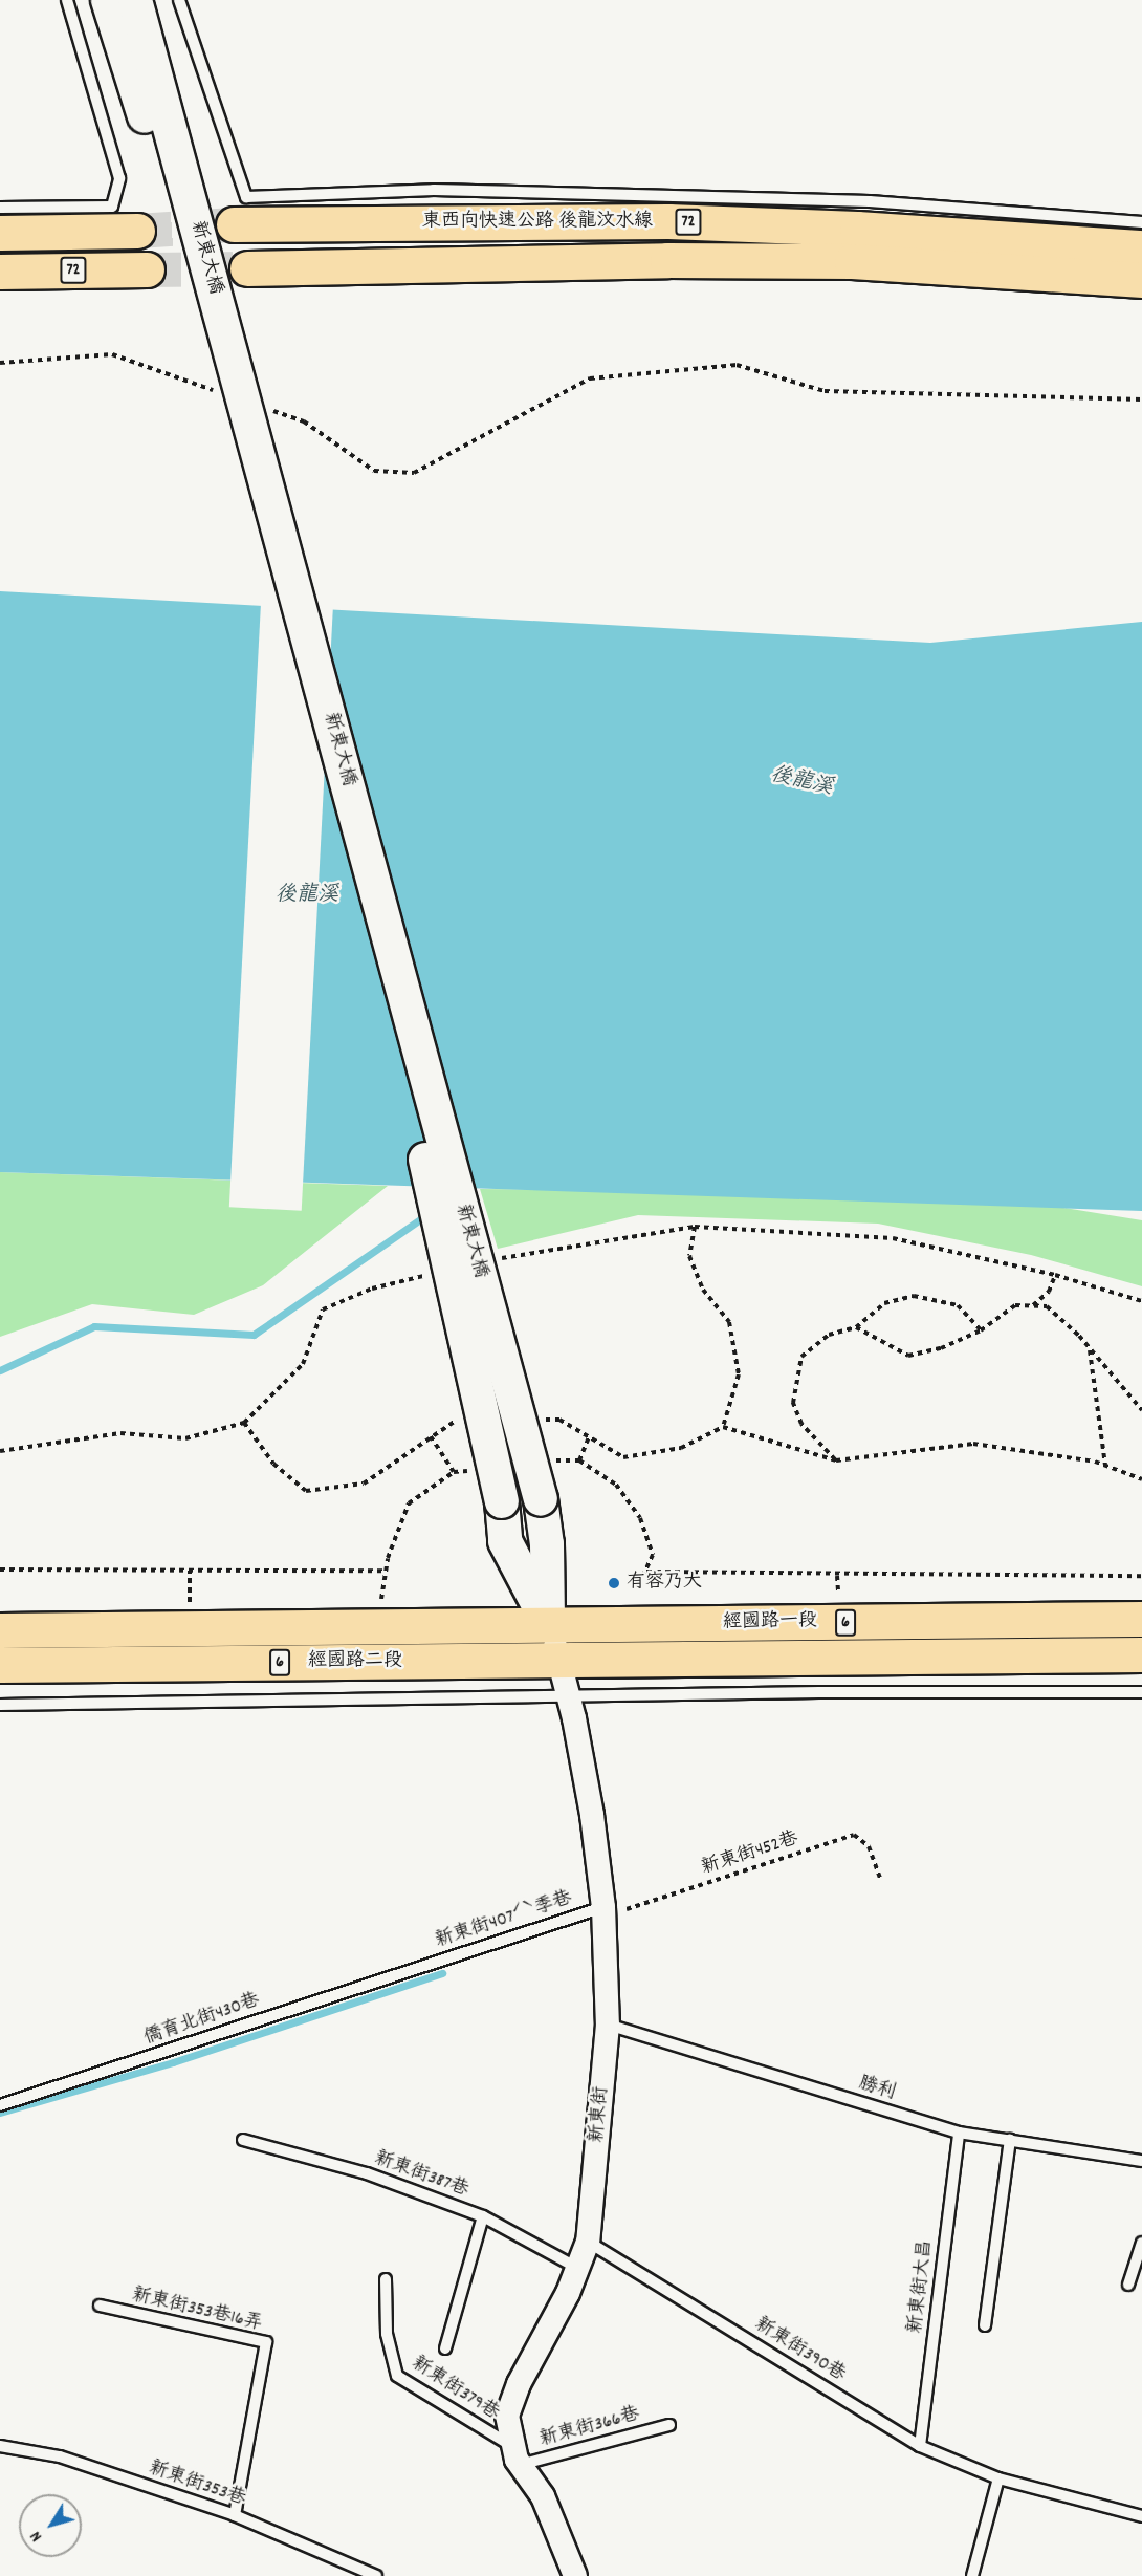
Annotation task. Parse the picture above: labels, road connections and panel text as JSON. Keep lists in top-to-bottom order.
{
  "streets": {
    "main road": [
      "東西向快速公路 後龍汶水線",
      "72",
      "經國路一段",
      "6",
      "經國路二段"
    ],
    "street": ["新東大橋", "新東街"],
    "lane": [
      "新東街407ˊˋ季巷",
      "僑育北街430巷",
      "勝利",
      "新東街387巷",
      "新東街大昌",
      "新東街353巷16弄",
      "新東街390巷",
      "新東街379巷",
      "新東街366巷",
      "新東街353巷"
    ],
    "path": ["新東街452巷"]
  },
  "crossings": [
    ["新東大橋", "經國路一段"],
    ["新東大橋", "經國路二段"],
    ["新東大橋", "新東街"],
    ["經國路一段", "經國路二段"],
    ["經國路一段", "新東街"],
    ["經國路二段", "新東街"],
    ["新東街452巷", "新東街407ˊˋ季巷"],
    ["新東街452巷", "新東街"],
    ["新東街407ˊˋ季巷", "僑育北街430巷"],
    ["新東街407ˊˋ季巷", "新東街"],
    ["勝利", "新東街"],
    ["勝利", "新東街大昌"],
    ["新東街", "新東街387巷"],
    ["新東街", "新東街390巷"],
    ["新東街", "新東街379巷"],
    ["新東街", "新東街366巷"],
    ["新東街大昌", "新東街390巷"],
    ["新東街353巷16弄", "新東街353巷"],
    ["新東街379巷", "新東街366巷"]
  ],
  "water": ["後龍溪"],
  "places": ["有容乃大"],
  "north": "bottom left"
}
